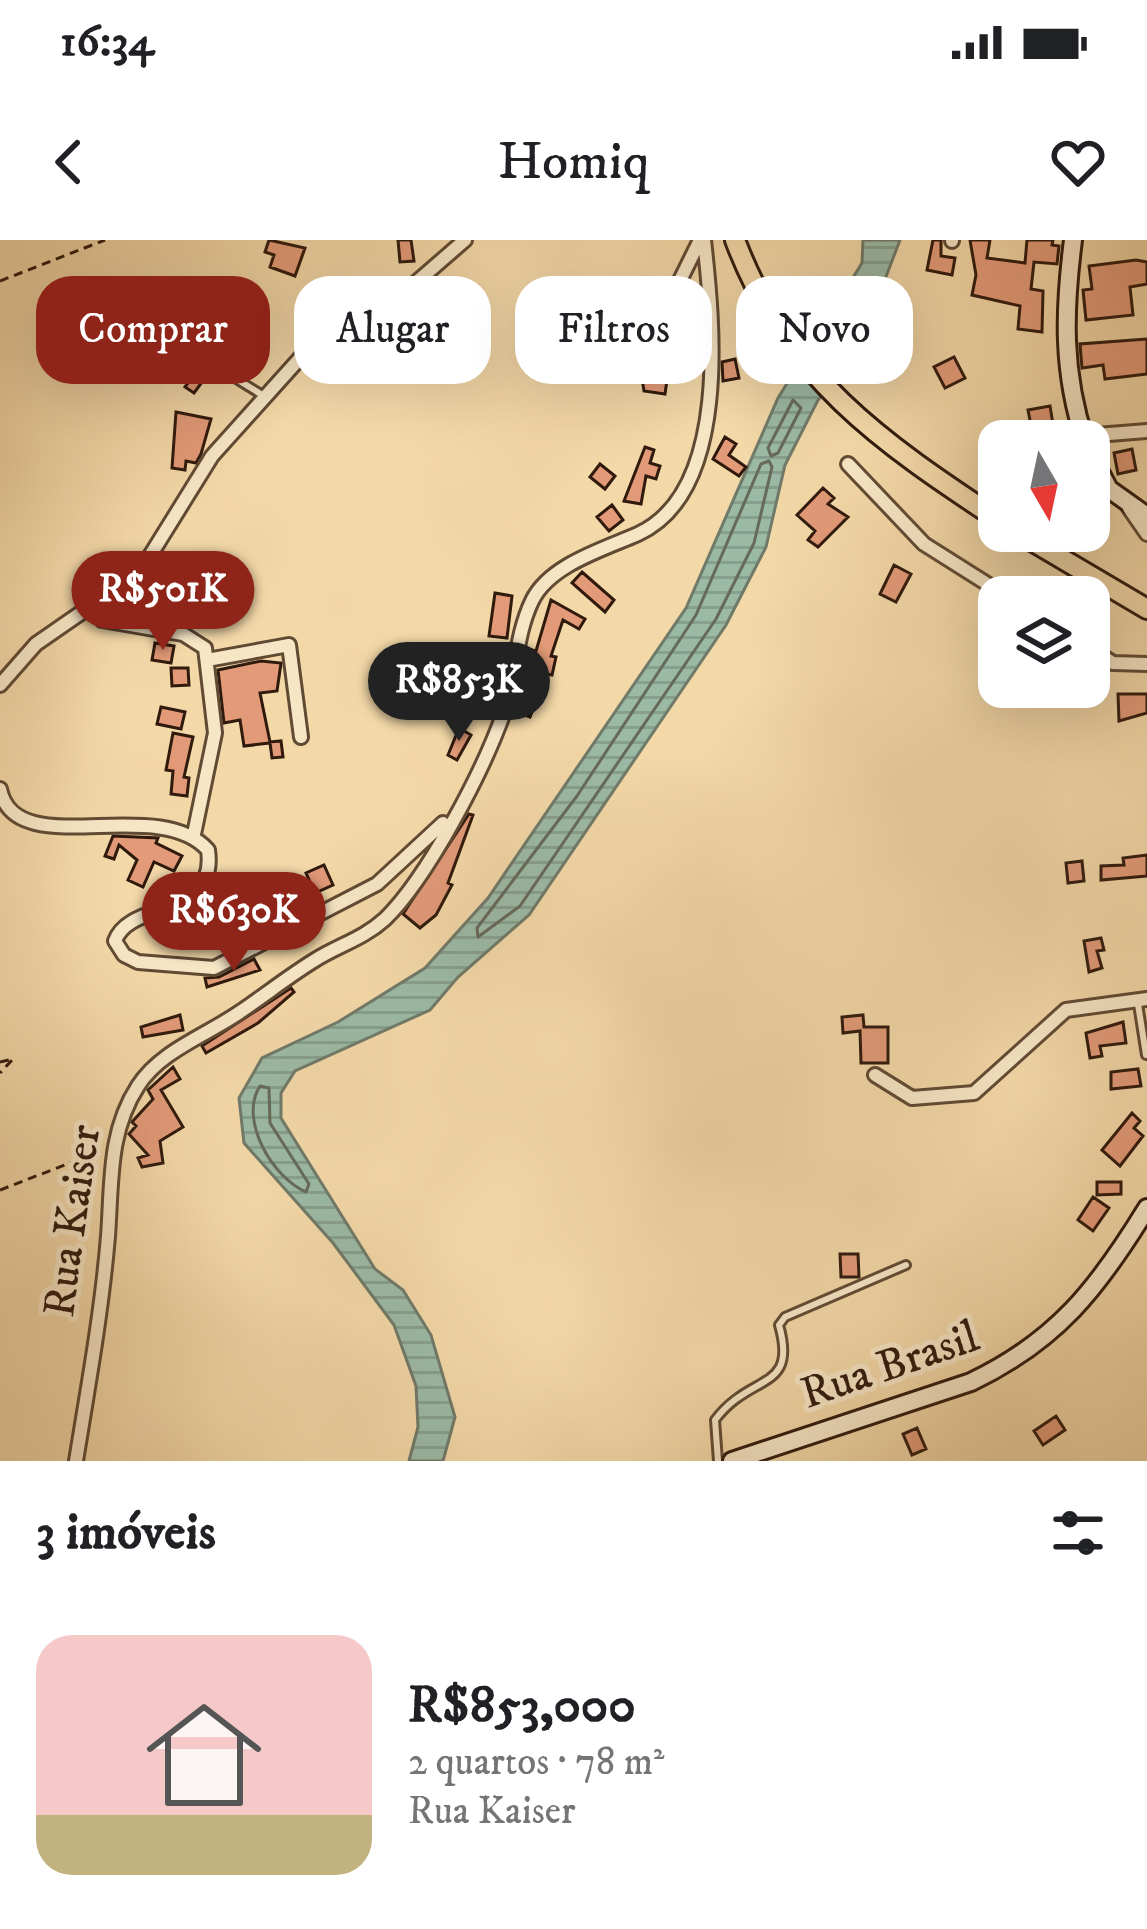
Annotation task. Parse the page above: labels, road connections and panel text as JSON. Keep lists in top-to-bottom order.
{
  "streets": {
    "street": ["Rua Kaiser", "Rua Brasil"]
  },
  "north": "bottom",
  "page": {
    "status": "16:34",
    "header": "Homiq",
    "chip": [
      "Comprar",
      "Alugar",
      "Filtros",
      "Novo"
    ],
    "price": ["R$501K", "R$853K", "R$630K"],
    "heading": "3 imóveis",
    "list": [
      {
        "name": "R$853,000",
        "note": "2 quartos · 78 m² · Rua Kaiser"
      }
    ]
  }
}
